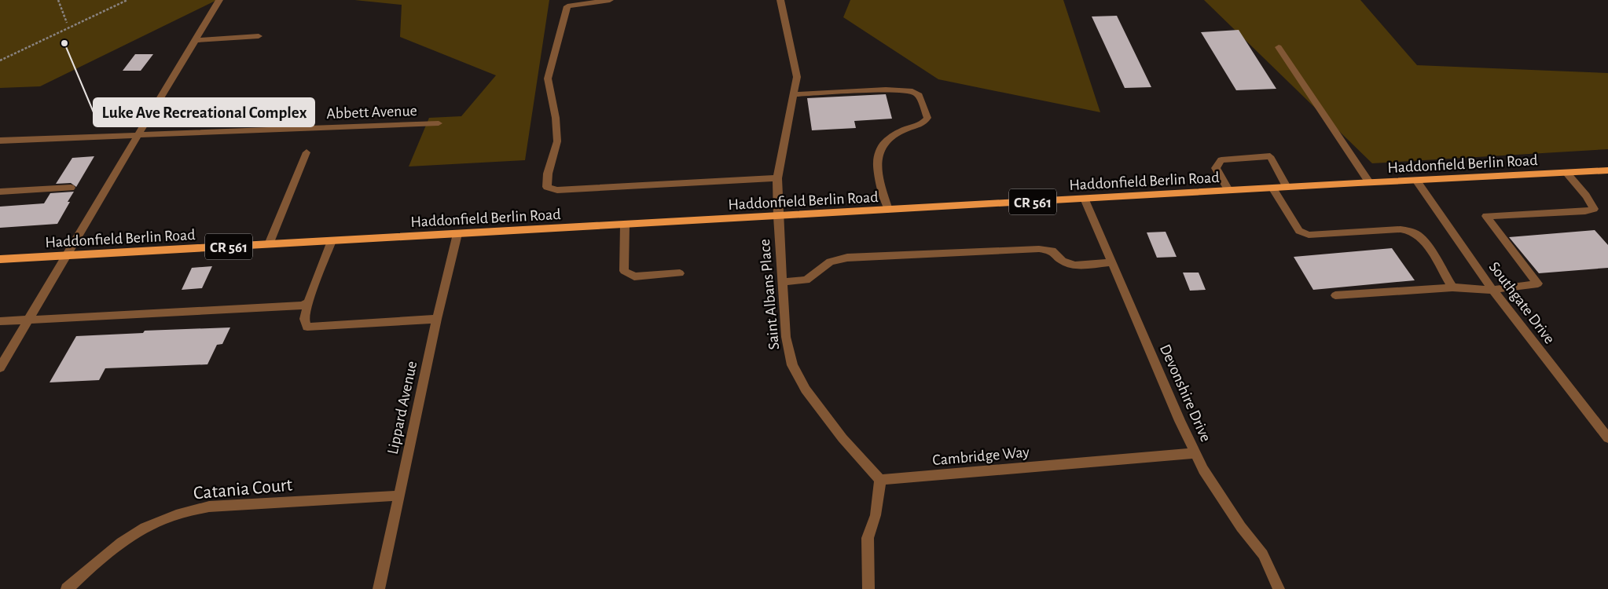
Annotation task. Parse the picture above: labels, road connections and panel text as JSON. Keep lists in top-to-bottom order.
{
  "streets": {
    "main road": ["Haddonfield Berlin Road", "CR 561"],
    "street": [
      "Abbett Avenue",
      "Saint Albans Place",
      "Southgate Drive",
      "Devonshire Drive",
      "Lippard Avenue",
      "Cambridge Way",
      "Catania Court"
    ]
  },
  "crossings": [
    ["Haddonfield Berlin Road", "Saint Albans Place"],
    ["Haddonfield Berlin Road", "Southgate Drive"],
    ["Haddonfield Berlin Road", "Devonshire Drive"],
    ["Haddonfield Berlin Road", "Lippard Avenue"],
    ["Saint Albans Place", "Cambridge Way"],
    ["Devonshire Drive", "Cambridge Way"],
    ["Lippard Avenue", "Catania Court"]
  ],
  "places": ["Luke Ave Recreational Complex"]
}
